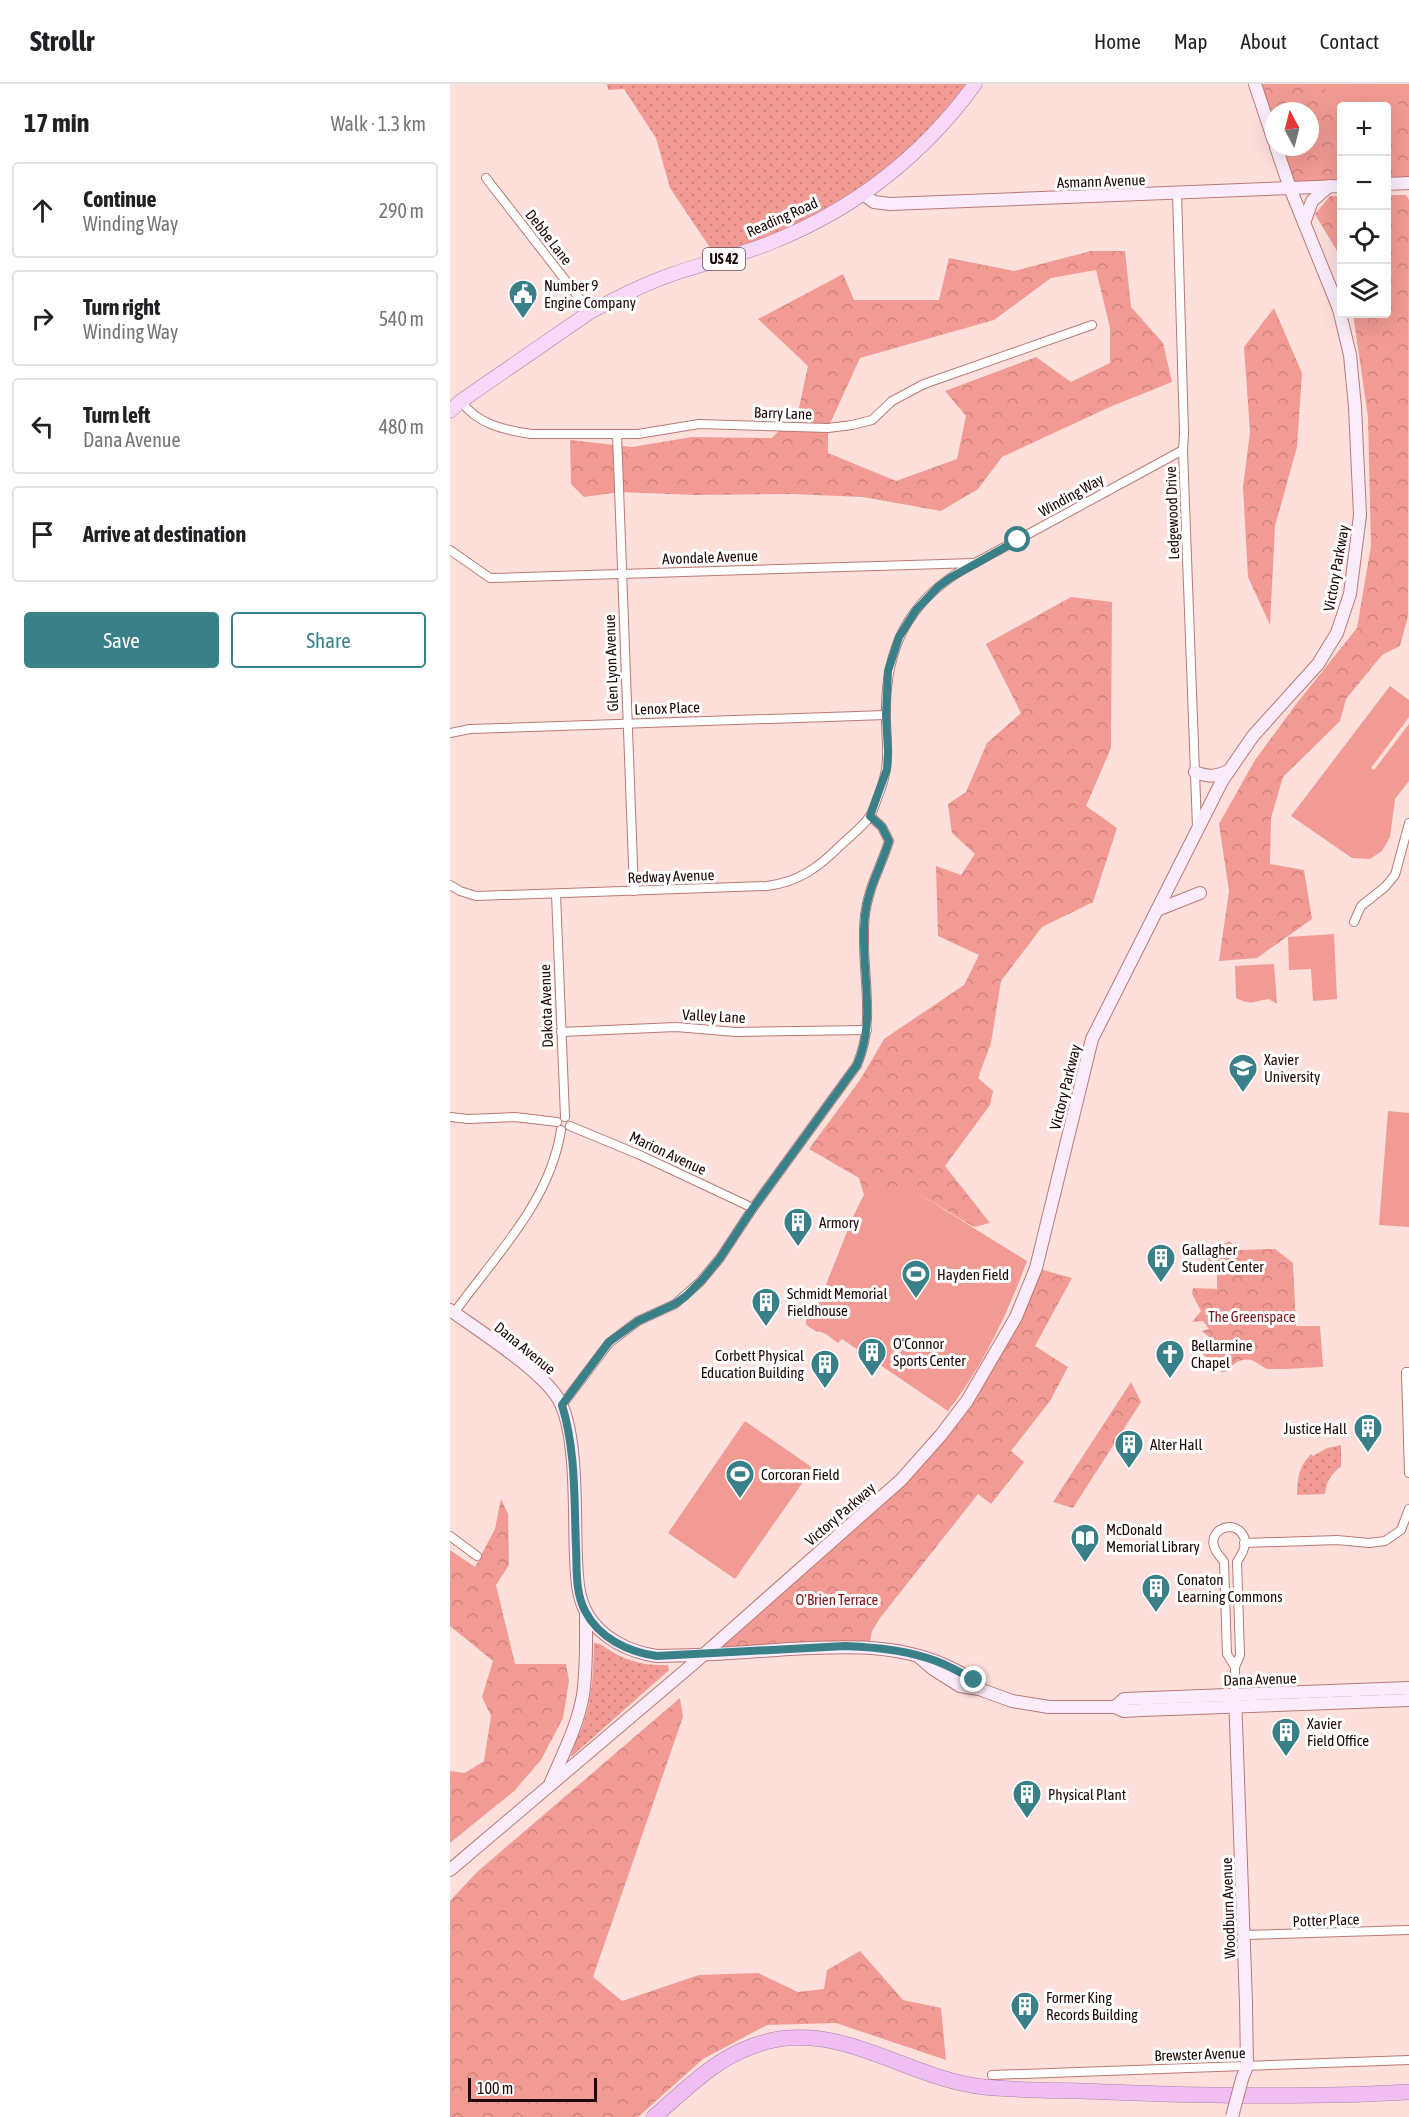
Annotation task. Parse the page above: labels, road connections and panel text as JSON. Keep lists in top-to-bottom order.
{
  "streets": {
    "main road": ["Reading Road", "US 42"],
    "street": [
      "Asmann Avenue",
      "Debbe Lane",
      "Barry Lane",
      "Winding Way",
      "Ledgewood Drive",
      "Avondale Avenue",
      "Victory Parkway",
      "Glen Lyon Avenue",
      "Lenox Place",
      "Redway Avenue",
      "Dakota Avenue",
      "Valley Lane",
      "Marion Avenue",
      "Dana Avenue",
      "Woodburn Avenue",
      "Potter Place",
      "Brewster Avenue"
    ]
  },
  "crossings": [
    ["Asmann Avenue", "Reading Road"],
    ["Asmann Avenue", "Ledgewood Drive"],
    ["Asmann Avenue", "Victory Parkway"],
    ["Reading Road", "Debbe Lane"],
    ["Reading Road", "Barry Lane"],
    ["Barry Lane", "Glen Lyon Avenue"],
    ["Winding Way", "Ledgewood Drive"],
    ["Winding Way", "Avondale Avenue"],
    ["Winding Way", "Lenox Place"],
    ["Winding Way", "Redway Avenue"],
    ["Ledgewood Drive", "Victory Parkway"],
    ["Avondale Avenue", "Glen Lyon Avenue"],
    ["Victory Parkway", "Dana Avenue"],
    ["Glen Lyon Avenue", "Lenox Place"],
    ["Glen Lyon Avenue", "Redway Avenue"],
    ["Redway Avenue", "Dakota Avenue"],
    ["Dakota Avenue", "Valley Lane"],
    ["Dakota Avenue", "Marion Avenue"],
    ["Dakota Avenue", "Dana Avenue"],
    ["Dana Avenue", "Woodburn Avenue"],
    ["Woodburn Avenue", "Potter Place"],
    ["Woodburn Avenue", "Brewster Avenue"]
  ],
  "parks": ["The Greenspace", "O’Brien Terrace"],
  "places": {
    "public building": ["Number 9 Engine Company"],
    "school or university": ["Xavier University"],
    "building": [
      "Armory",
      "Gallagher Student Center",
      "Schmidt Memorial Fieldhouse",
      "O'Connor Sports Center",
      "Corbett Physical Education Building",
      "Justice Hall",
      "Alter Hall",
      "Conaton Learning Commons",
      "Xavier Field Office",
      "Physical Plant",
      "Former King Records Building"
    ],
    "sports": ["Hayden Field", "Corcoran Field"],
    "church": ["Bellarmine Chapel"],
    "library": ["McDonald Memorial Library"]
  },
  "scale_bar": "100 m",
  "north": "top",
  "page": {
    "header": "Strollr",
    "nav": [
      "Home",
      "Map",
      "About",
      "Contact"
    ],
    "heading": ["17 min", "Walk · 1.3 km"],
    "map_buttons": ["+", "−"],
    "list": [
      ["Continue", "Winding Way", "290 m"],
      ["Turn right", "Winding Way", "540 m"],
      ["Turn left", "Dana Avenue", "480 m"],
      "Arrive at destination"
    ],
    "buttons": ["Save", "Share"],
    "scale": "100 m"
  }
}
